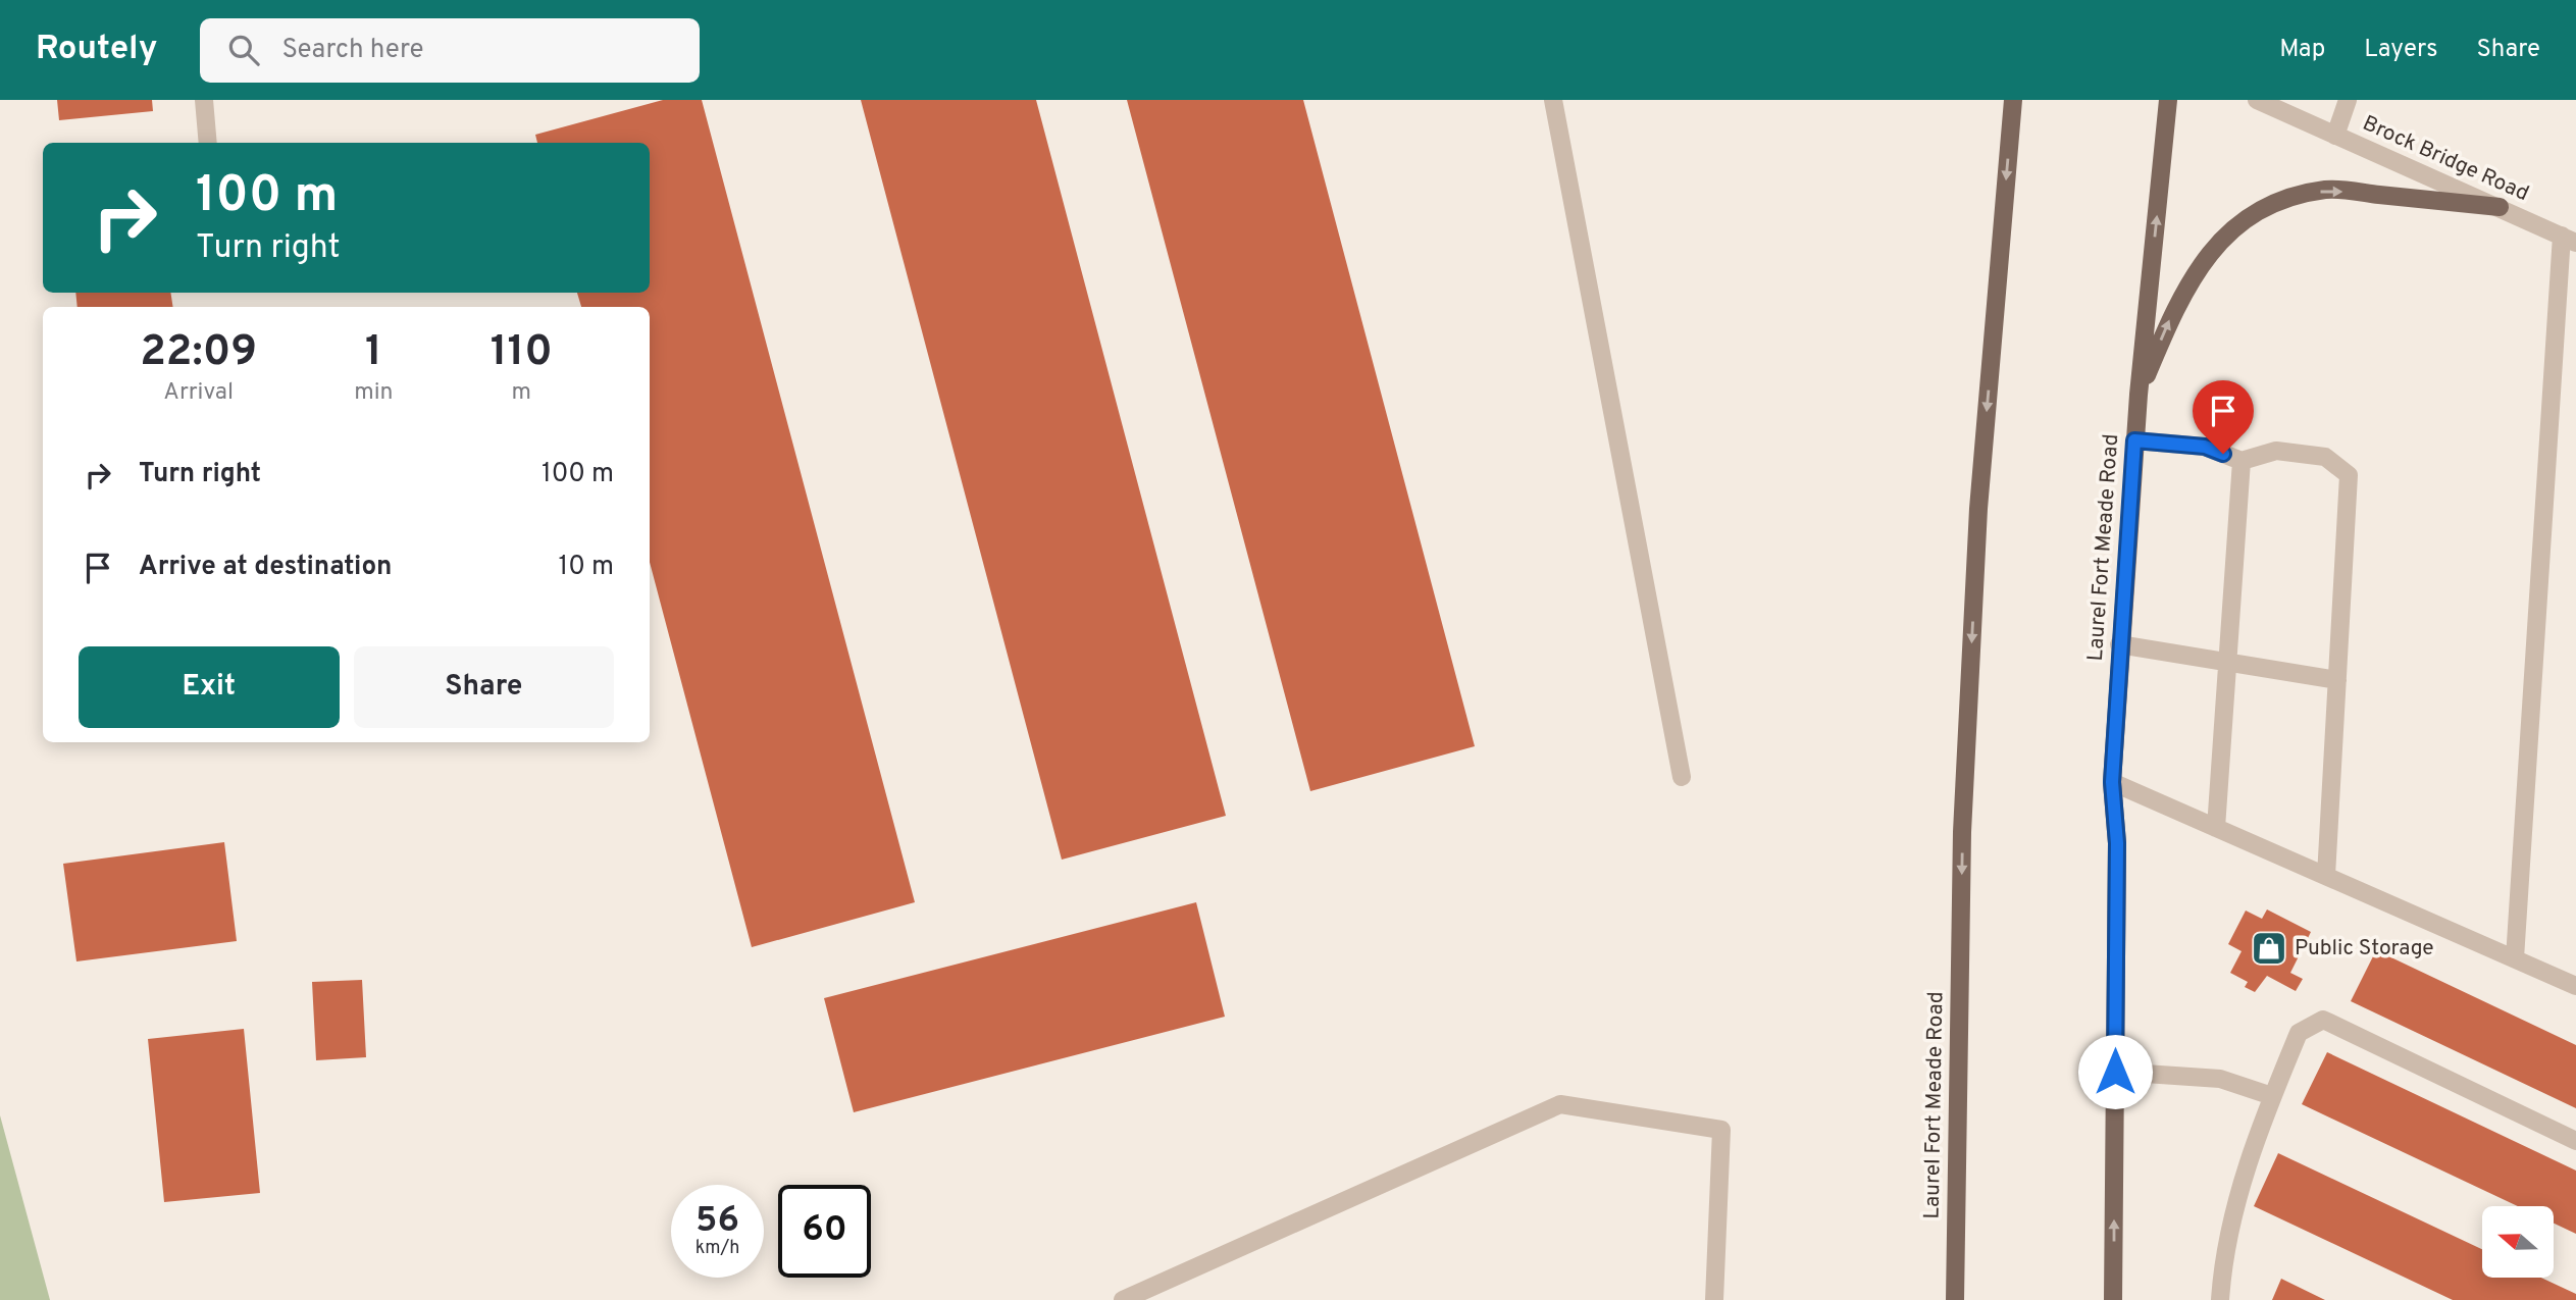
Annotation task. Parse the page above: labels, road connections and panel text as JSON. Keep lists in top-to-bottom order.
{
  "streets": {
    "main road": ["Laurel Fort Meade Road"],
    "street": ["Brock Bridge Road"]
  },
  "places": {
    "shop": ["Public Storage"]
  },
  "north": "left",
  "page": {
    "header": "Routely",
    "search": "Search here",
    "nav": ["Map", "Layers", "Share"],
    "turn": ["100 m", "Turn right"],
    "eta": [
      "22:09",
      "Arrival",
      "1",
      "min",
      "110",
      "m"
    ],
    "list": [
      {
        "name": "Turn right",
        "value": "100 m"
      },
      {
        "name": "Arrive at destination",
        "value": "10 m"
      }
    ],
    "buttons": ["Exit", "Share"],
    "speed": "56 km/h",
    "limit": "60"
  }
}
